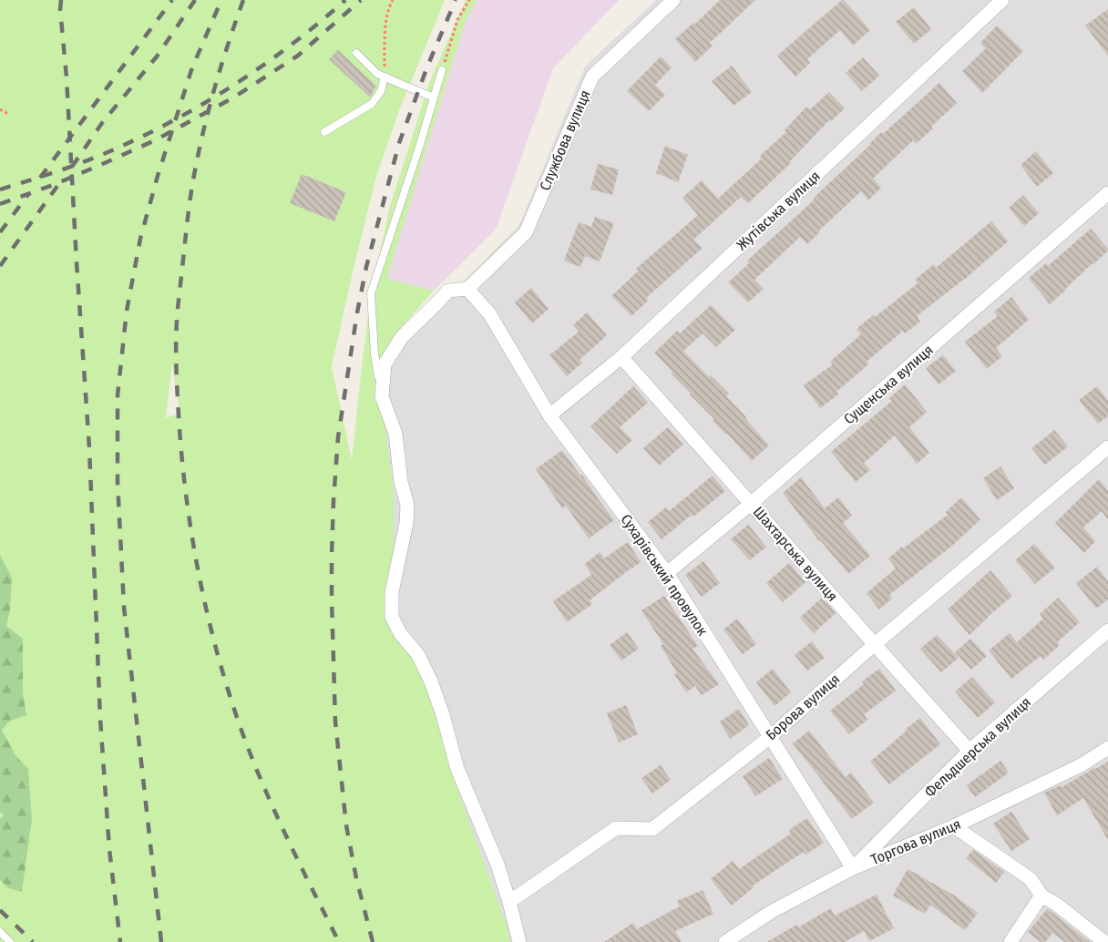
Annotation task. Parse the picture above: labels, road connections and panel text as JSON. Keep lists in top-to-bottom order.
{
  "streets": {
    "street": [
      "Службова вулиця",
      "Жутівська вулиця",
      "Сущенська вулиця",
      "Шахтарська вулиця",
      "Сухарівський провулок",
      "Борова вулиця",
      "Фельдшерська вулиця",
      "Торгова вулиця"
    ]
  },
  "crossings": [
    ["Службова вулиця", "Сухарівський провулок"],
    ["Жутівська вулиця", "Шахтарська вулиця"],
    ["Жутівська вулиця", "Сухарівський провулок"],
    ["Сущенська вулиця", "Шахтарська вулиця"],
    ["Сущенська вулиця", "Сухарівський провулок"],
    ["Шахтарська вулиця", "Борова вулиця"],
    ["Шахтарська вулиця", "Фельдшерська вулиця"],
    ["Сухарівський провулок", "Борова вулиця"],
    ["Сухарівський провулок", "Фельдшерська вулиця"],
    ["Сухарівський провулок", "Торгова вулиця"],
    ["Фельдшерська вулиця", "Торгова вулиця"]
  ]
}
